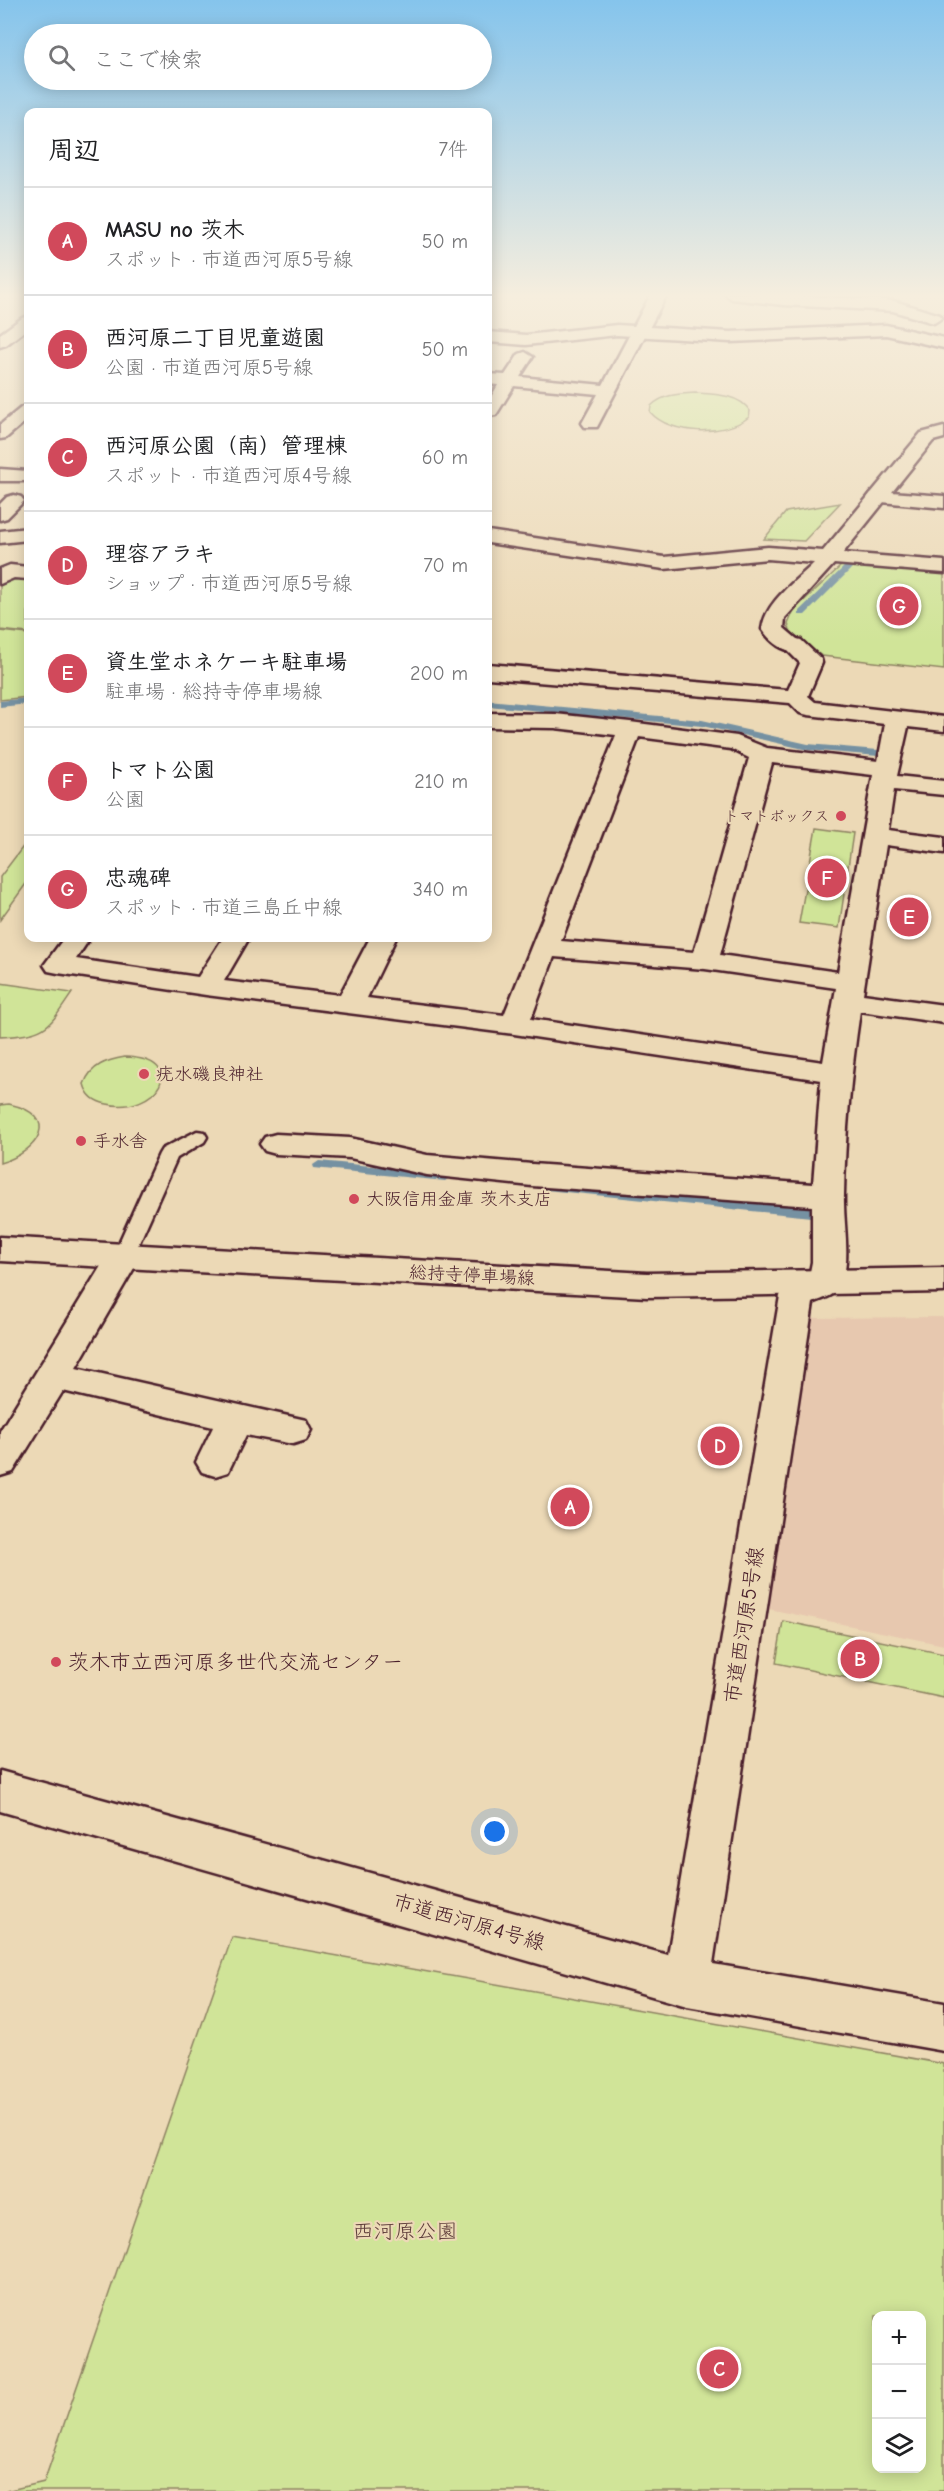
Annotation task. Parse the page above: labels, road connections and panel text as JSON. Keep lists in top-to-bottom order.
{
  "streets": {
    "street": ["総持寺停車場線", "市道西河原5号線", "市道西河原4号線"]
  },
  "crossings": [
    ["総持寺停車場線", "市道西河原5号線"],
    ["市道西河原5号線", "市道西河原4号線"]
  ],
  "parks": ["西河原公園"],
  "places": [
    "トマトボックス",
    "疣水磯良神社",
    "手水舎",
    "大阪信用金庫 茨木支店",
    "茨木市立西河原多世代交流センター"
  ],
  "page": {
    "search": "ここで検索",
    "heading": ["周辺", "7件"],
    "list": [
      {
        "mark": "A",
        "name": "MASU no 茨木",
        "note": "スポット · 市道西河原5号線",
        "value": "50 m"
      },
      {
        "mark": "B",
        "name": "西河原二丁目児童遊園",
        "note": "公園 · 市道西河原5号線",
        "value": "50 m"
      },
      {
        "mark": "C",
        "name": "西河原公園（南）管理棟",
        "note": "スポット · 市道西河原4号線",
        "value": "60 m"
      },
      {
        "mark": "D",
        "name": "理容アラキ",
        "note": "ショップ · 市道西河原5号線",
        "value": "70 m"
      },
      {
        "mark": "E",
        "name": "資生堂ホネケーキ駐車場",
        "note": "駐車場 · 総持寺停車場線",
        "value": "200 m"
      },
      {
        "mark": "F",
        "name": "トマト公園",
        "note": "公園",
        "value": "210 m"
      },
      {
        "mark": "G",
        "name": "忠魂碑",
        "note": "スポット · 市道三島丘中線",
        "value": "340 m"
      }
    ],
    "pins": [
      "G",
      "F",
      "E",
      "D",
      "A",
      "B",
      "C"
    ],
    "map_buttons": ["+", "−"]
  }
}
